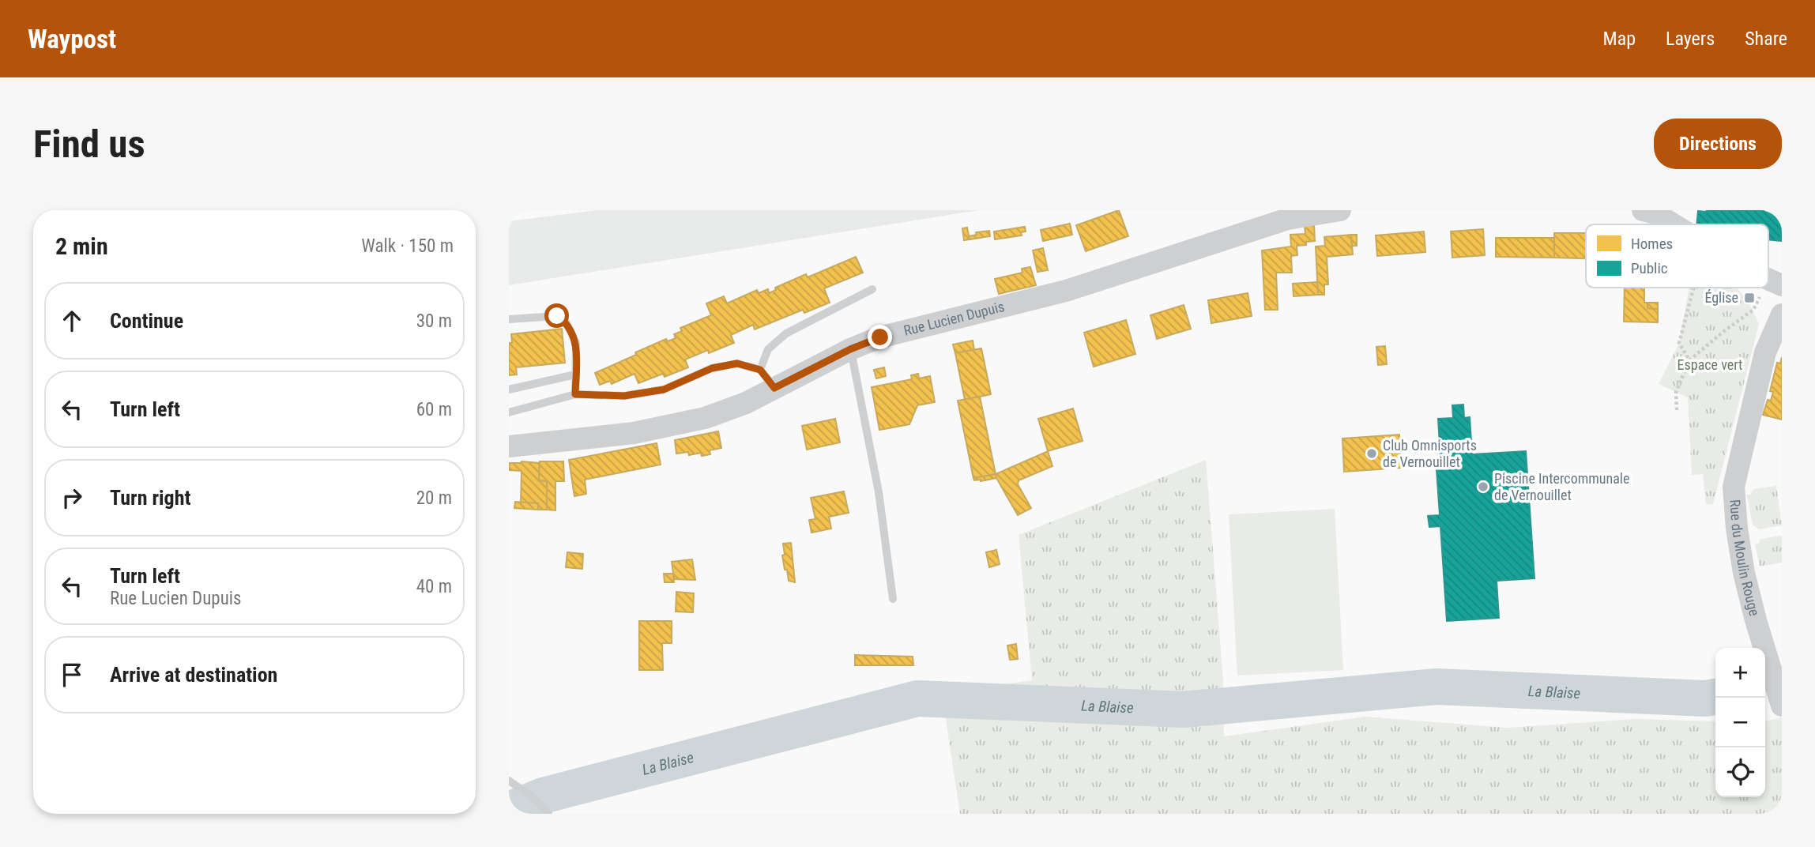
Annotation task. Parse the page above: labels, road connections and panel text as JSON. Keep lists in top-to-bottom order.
{
  "streets": {
    "street": ["Rue Lucien Dupuis", "Rue du Moulin Rouge"]
  },
  "water": ["La Blaise"],
  "parks": ["Espace vert"],
  "places": {
    "transit": ["Église"],
    "other": ["Club Omnisports de Vernouillet", "Piscine Intercommunale de Vernouillet"]
  },
  "legend": ["Homes", "Public"],
  "page": {
    "header": "Waypost",
    "nav": ["Map", "Layers", "Share"],
    "buttons": "Directions",
    "title": "Find us",
    "heading": ["2 min", "Walk · 150 m"],
    "list": [
      ["Continue", "30 m"],
      ["Turn left", "60 m"],
      ["Turn right", "20 m"],
      ["Turn left", "Rue Lucien Dupuis", "40 m"],
      "Arrive at destination"
    ],
    "map_buttons": ["+", "−"]
  }
}
